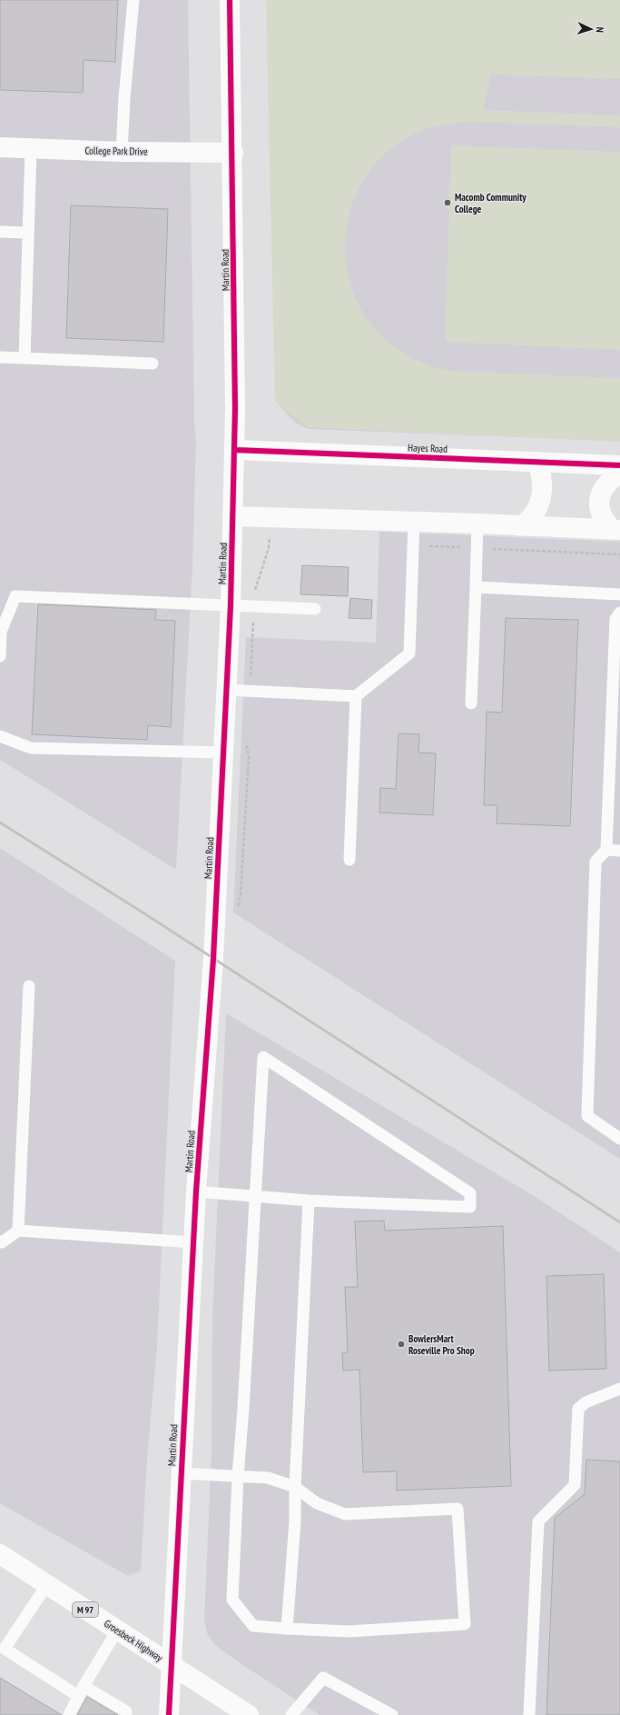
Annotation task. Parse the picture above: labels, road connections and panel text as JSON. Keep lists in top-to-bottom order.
{
  "streets": {
    "street": [
      "College Park Drive",
      "Martin Road",
      "Hayes Road",
      "M 97",
      "Groesbeck Highway"
    ]
  },
  "crossings": [
    ["College Park Drive", "Martin Road"],
    ["Martin Road", "Hayes Road"],
    ["Martin Road", "Groesbeck Highway"]
  ],
  "places": ["Macomb Community College", "BowlersMart Roseville Pro Shop"],
  "north": "right"
}
